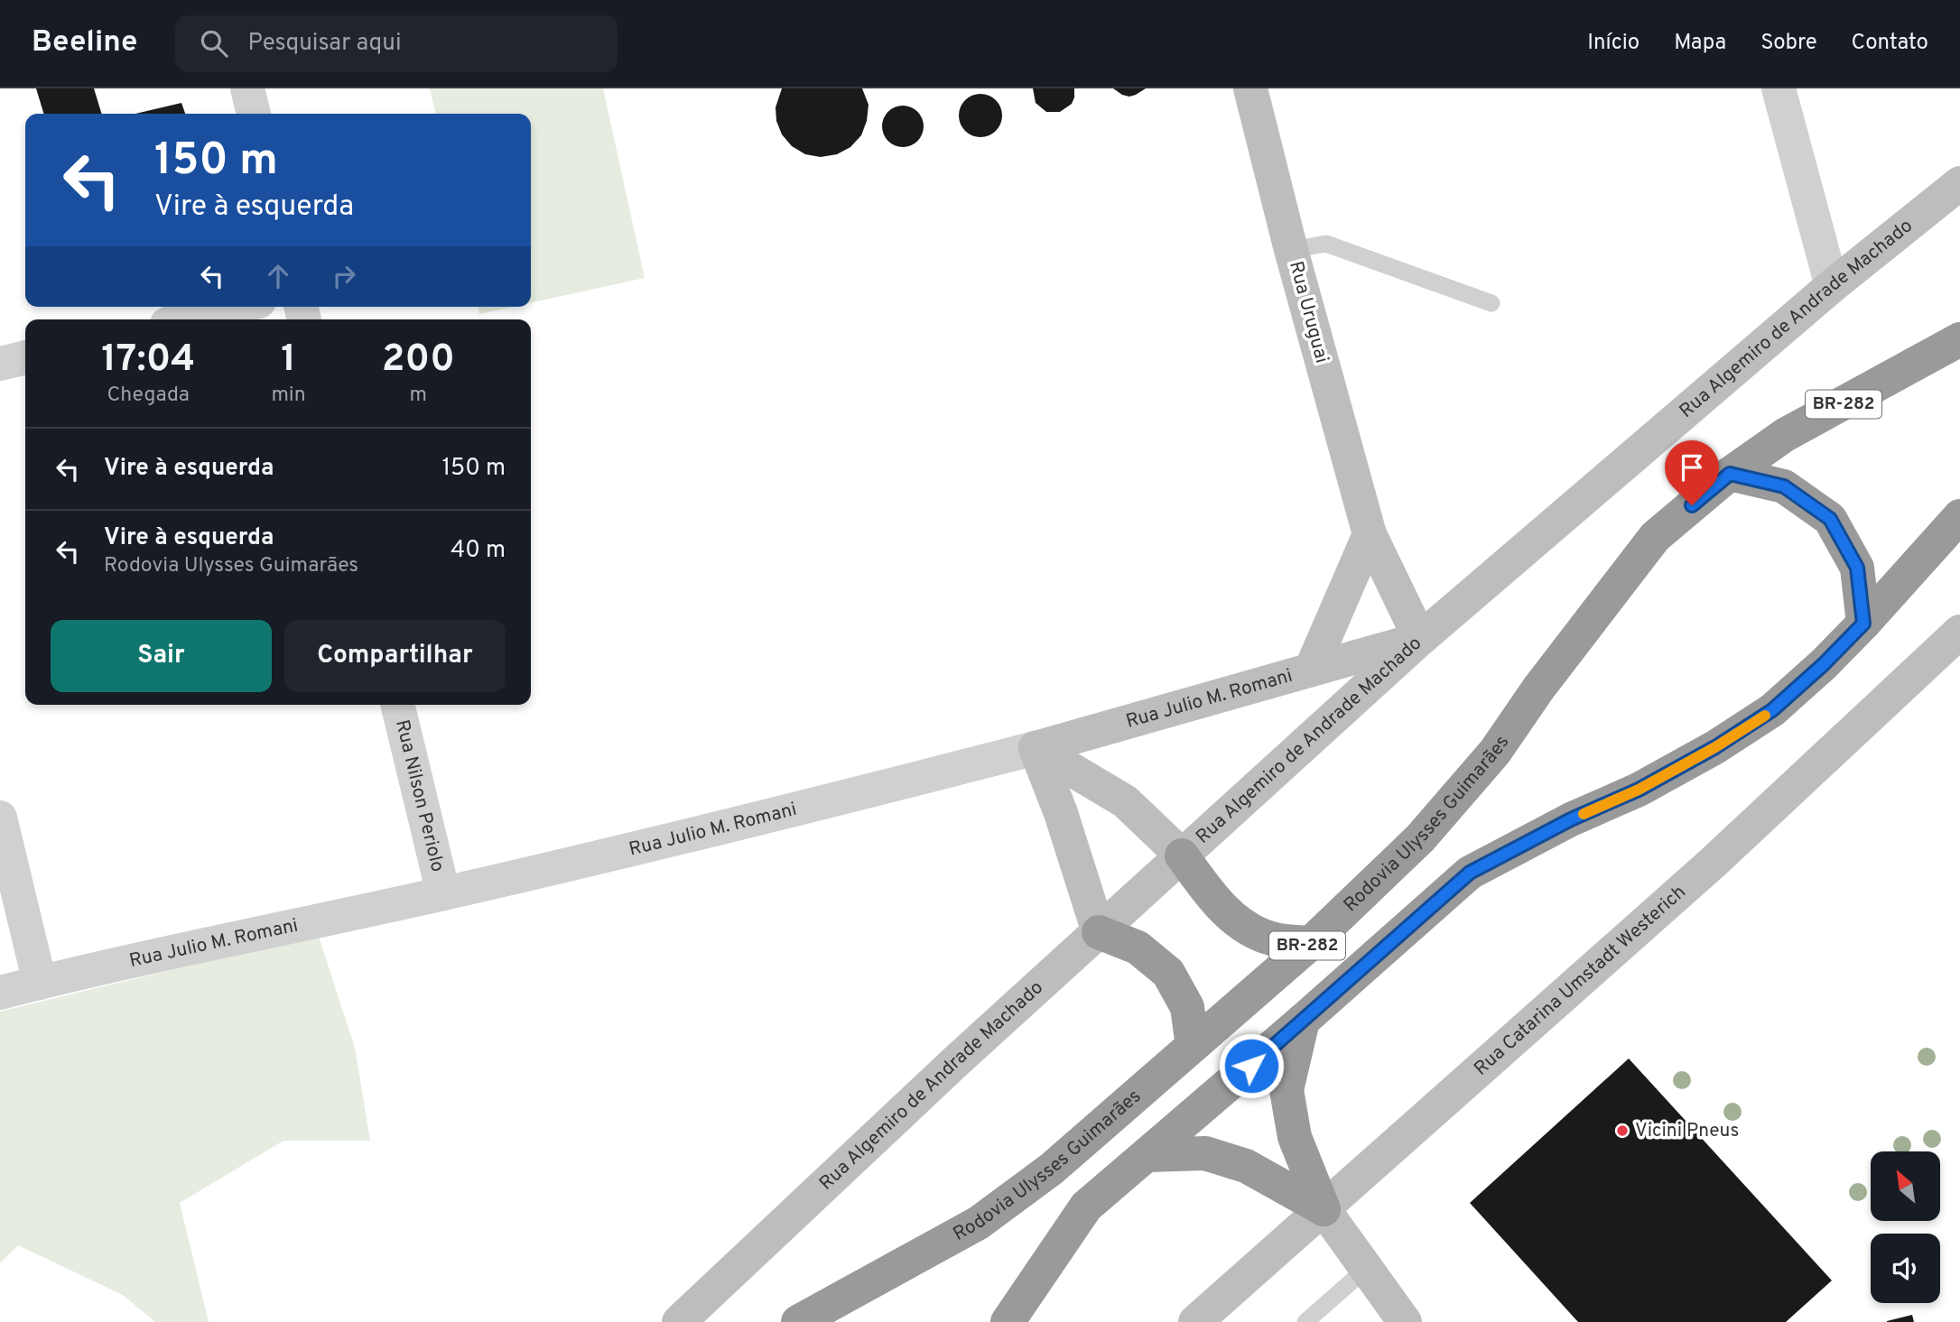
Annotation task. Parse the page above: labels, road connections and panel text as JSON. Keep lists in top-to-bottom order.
{
  "streets": {
    "highway": ["BR-282", "Rodovia Ulysses Guimarães"],
    "street": [
      "Rua Uruguai",
      "Rua Algemiro de Andrade Machado",
      "Rua Julio M. Romani",
      "Rua Nilson Periolo",
      "Rua Catarina Umstadt Westerich"
    ]
  },
  "crossings": [
    ["Rua Uruguai", "Rua Algemiro de Andrade Machado"],
    ["Rua Uruguai", "Rua Julio M. Romani"],
    ["Rua Algemiro de Andrade Machado", "Rua Julio M. Romani"],
    ["Rua Julio M. Romani", "Rua Nilson Periolo"]
  ],
  "places": ["Vicini Pneus"],
  "north": "top left",
  "page": {
    "header": "Beeline",
    "search": "Pesquisar aqui",
    "nav": [
      "Início",
      "Mapa",
      "Sobre",
      "Contato"
    ],
    "turn": ["150 m", "Vire à esquerda"],
    "eta": [
      "17:04",
      "Chegada",
      "1",
      "min",
      "200",
      "m"
    ],
    "list": [
      {
        "name": "Vire à esquerda",
        "value": "150 m"
      },
      {
        "name": "Vire à esquerda",
        "note": "Rodovia Ulysses Guimarães",
        "value": "40 m"
      }
    ],
    "buttons": ["Sair", "Compartilhar"]
  }
}
